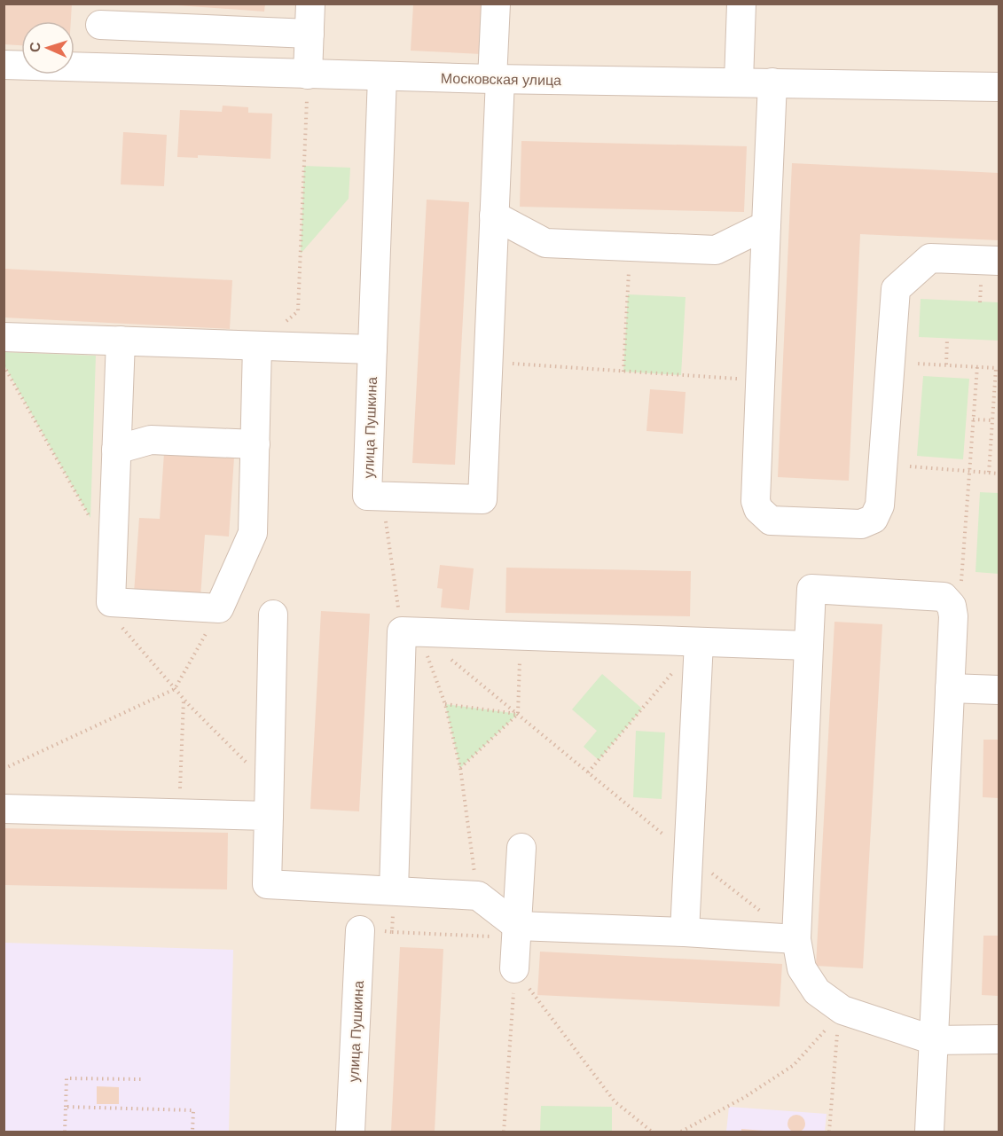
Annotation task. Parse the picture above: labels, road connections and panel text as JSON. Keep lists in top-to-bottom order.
{
  "streets": {
    "street": ["Московская улица", "улица Пушкина"]
  },
  "crossings": [
    ["Московская улица", "улица Пушкина"]
  ],
  "north": "left"
}
